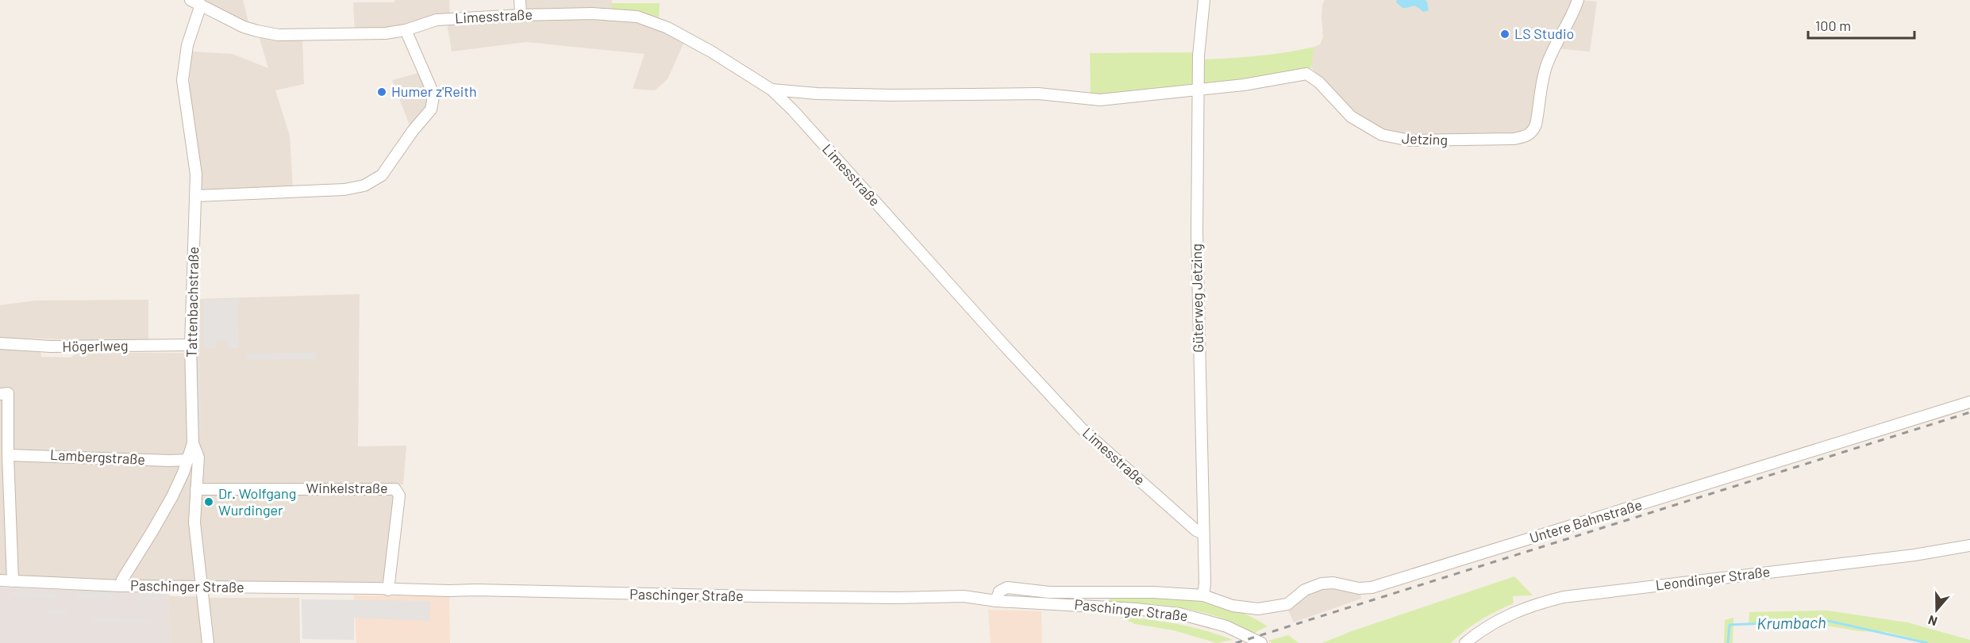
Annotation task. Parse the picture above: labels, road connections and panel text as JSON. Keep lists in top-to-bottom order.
{
  "streets": {
    "street": [
      "Limesstraße",
      "Jetzing",
      "Güterweg Jetzing",
      "Tattenbachstraße",
      "Högerlweg",
      "Lambergstraße",
      "Winkelstraße",
      "Untere Bahnstraße",
      "Leondinger Straße",
      "Paschinger Straße"
    ]
  },
  "crossings": [
    ["Limesstraße", "Güterweg Jetzing"],
    ["Limesstraße", "Tattenbachstraße"],
    ["Jetzing", "Güterweg Jetzing"],
    ["Güterweg Jetzing", "Untere Bahnstraße"],
    ["Tattenbachstraße", "Högerlweg"],
    ["Tattenbachstraße", "Lambergstraße"],
    ["Tattenbachstraße", "Paschinger Straße"],
    ["Winkelstraße", "Paschinger Straße"],
    ["Untere Bahnstraße", "Paschinger Straße"]
  ],
  "water": ["Krumbach"],
  "places": ["LS Studio", "Humer z'Reith", "Dr. Wolfgang Wurdinger"],
  "scale_bar": "100 m",
  "north": "bottom"
}
